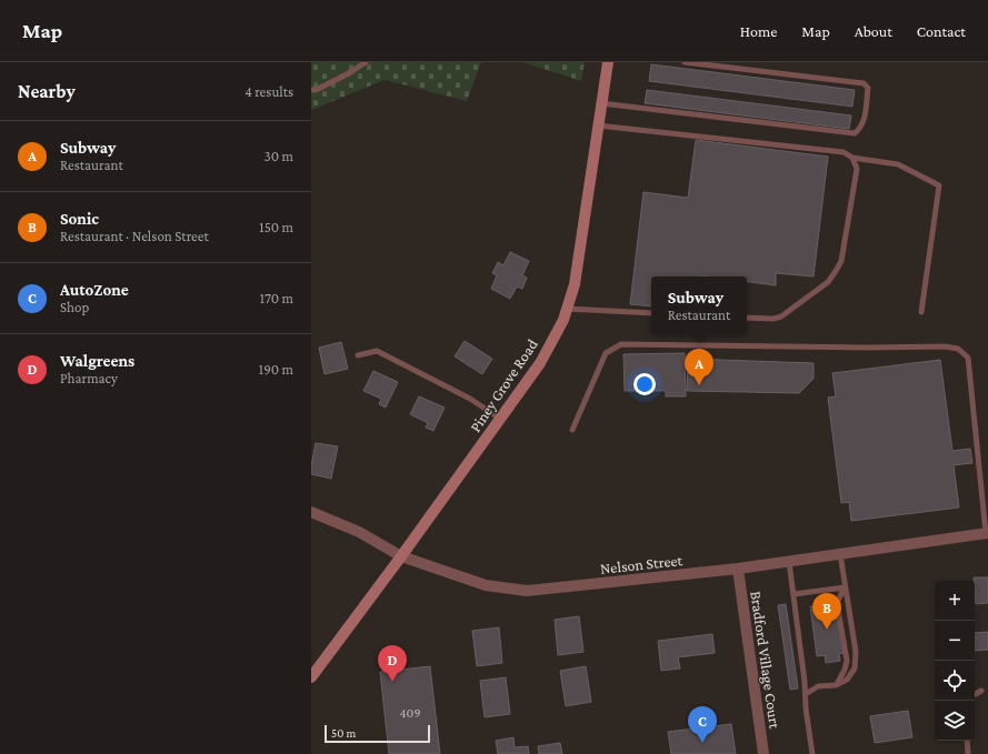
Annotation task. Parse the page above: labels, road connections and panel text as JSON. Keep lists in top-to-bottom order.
{
  "streets": {
    "main road": ["Piney Grove Road"],
    "street": ["Nelson Street", "Bradford Village Court"]
  },
  "crossings": [
    ["Piney Grove Road", "Nelson Street"],
    ["Nelson Street", "Bradford Village Court"]
  ],
  "house_numbers": ["409"],
  "scale_bar": "50 m",
  "page": {
    "header": "Map",
    "nav": [
      "Home",
      "Map",
      "About",
      "Contact"
    ],
    "heading": ["Nearby", "4 results"],
    "list": [
      {
        "mark": "A",
        "name": "Subway",
        "note": "Restaurant",
        "value": "30 m"
      },
      {
        "mark": "B",
        "name": "Sonic",
        "note": "Restaurant · Nelson Street",
        "value": "150 m"
      },
      {
        "mark": "C",
        "name": "AutoZone",
        "note": "Shop",
        "value": "170 m"
      },
      {
        "mark": "D",
        "name": "Walgreens",
        "note": "Pharmacy",
        "value": "190 m"
      }
    ],
    "popup": ["Subway", "Restaurant"],
    "pins": [
      "A",
      "B",
      "D",
      "C"
    ],
    "map_buttons": ["+", "−"],
    "scale": "50 m"
  }
}
